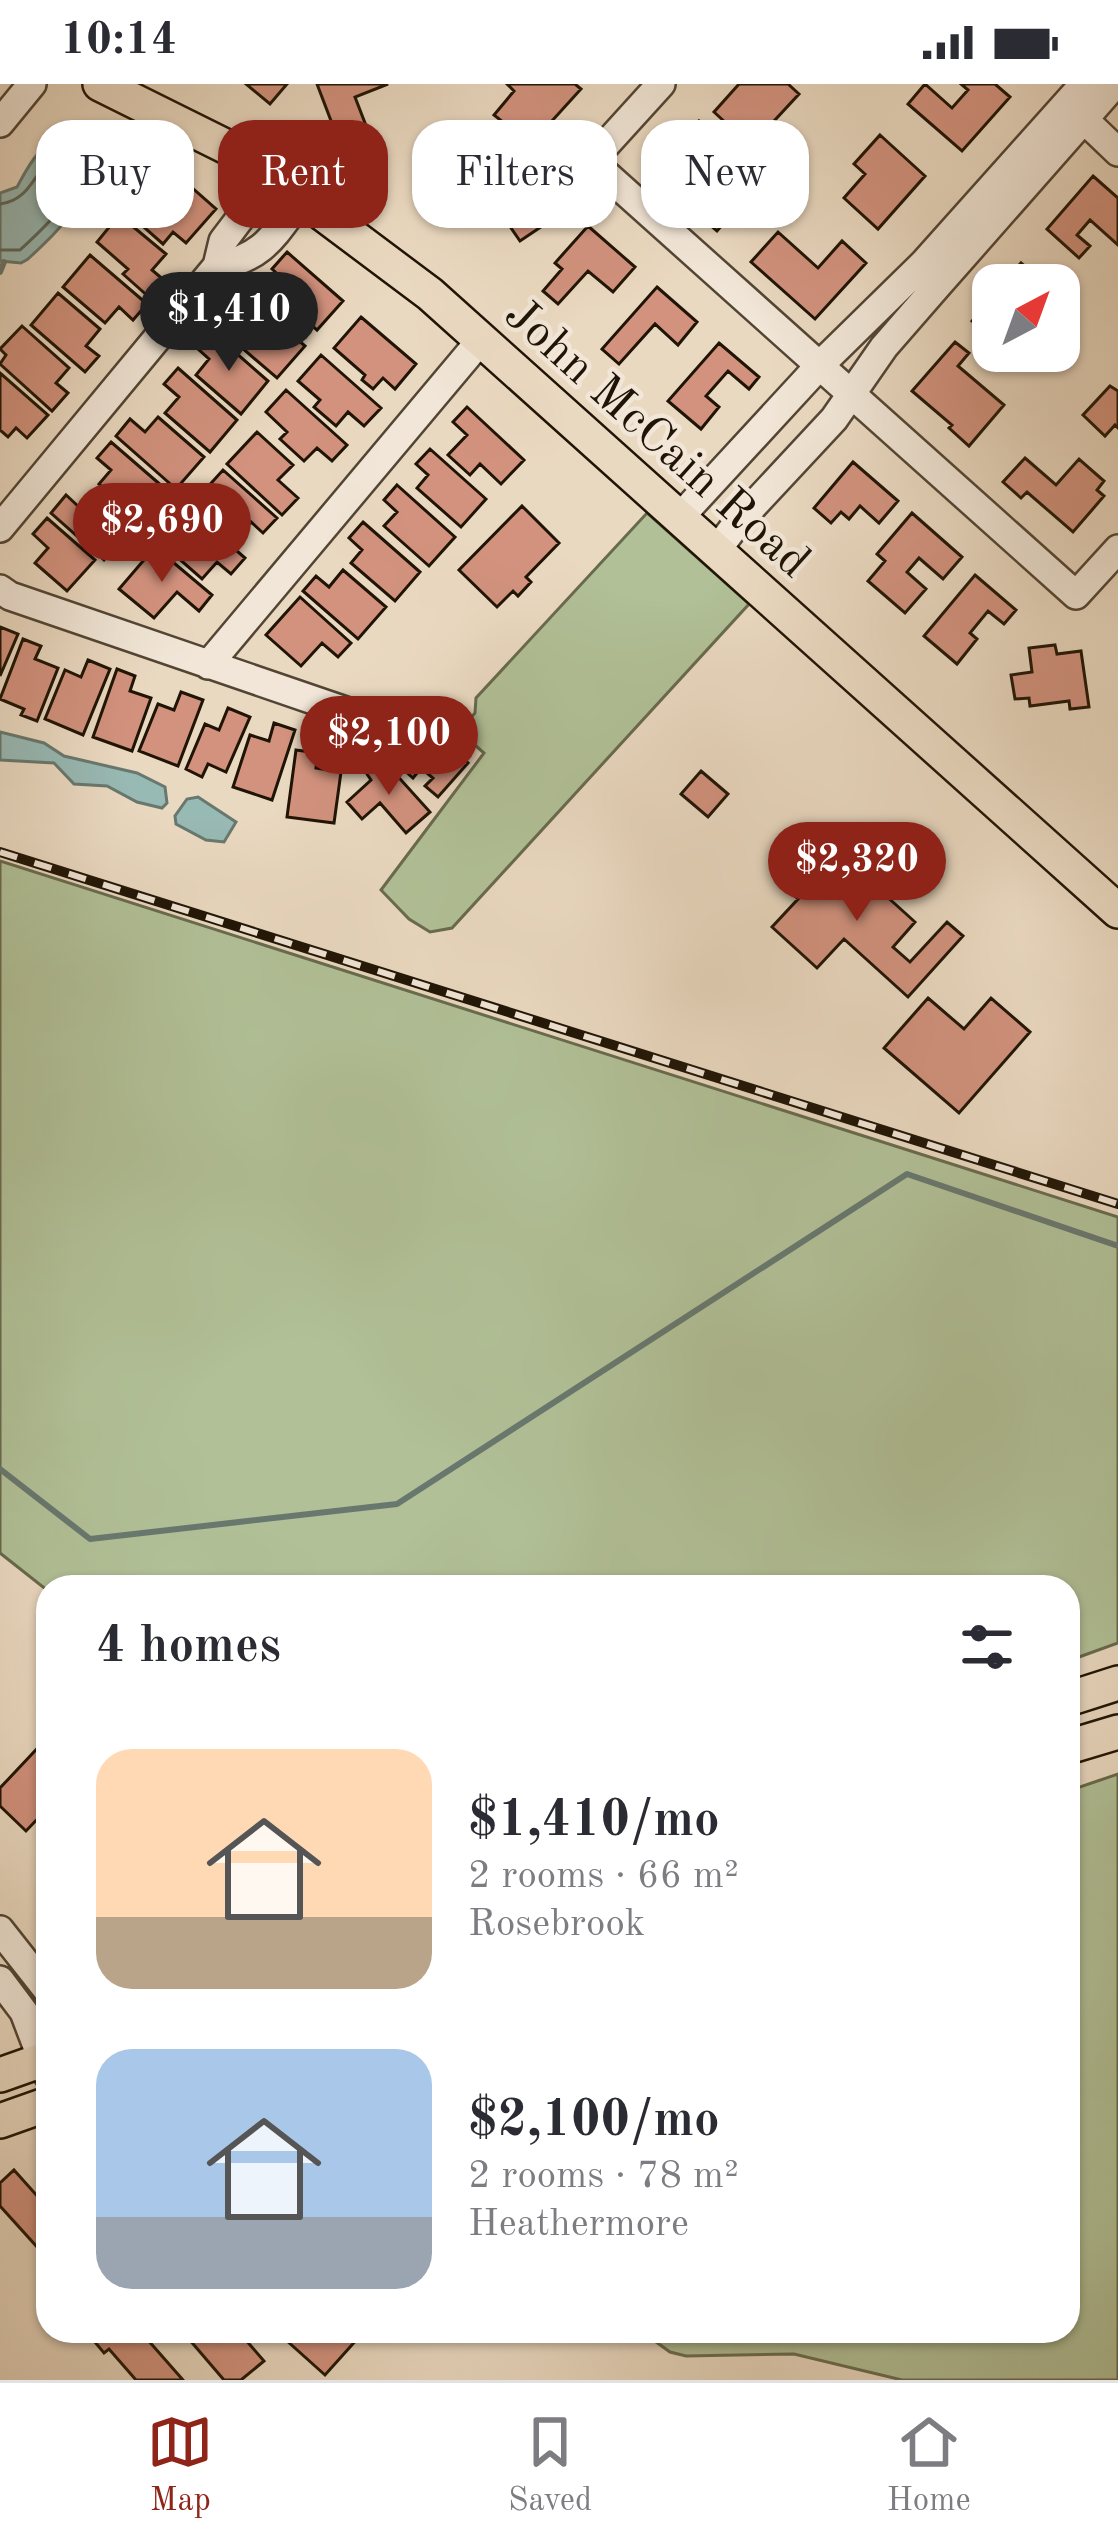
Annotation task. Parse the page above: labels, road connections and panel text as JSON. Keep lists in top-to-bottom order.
{
  "streets": {
    "main road": ["John McCain Road"]
  },
  "north": "top right",
  "page": {
    "status": "10:14",
    "chip": [
      "Buy",
      "Rent",
      "Filters",
      "New"
    ],
    "price": [
      "$1,410",
      "$2,690",
      "$2,100",
      "$2,320"
    ],
    "heading": "4 homes",
    "list": [
      {
        "name": "$1,410/mo",
        "note": "2 rooms · 66 m² · Rosebrook"
      },
      {
        "name": "$2,100/mo",
        "note": "2 rooms · 78 m² · Heathermore"
      }
    ],
    "tabs": ["Map", "Saved", "Home"]
  }
}
